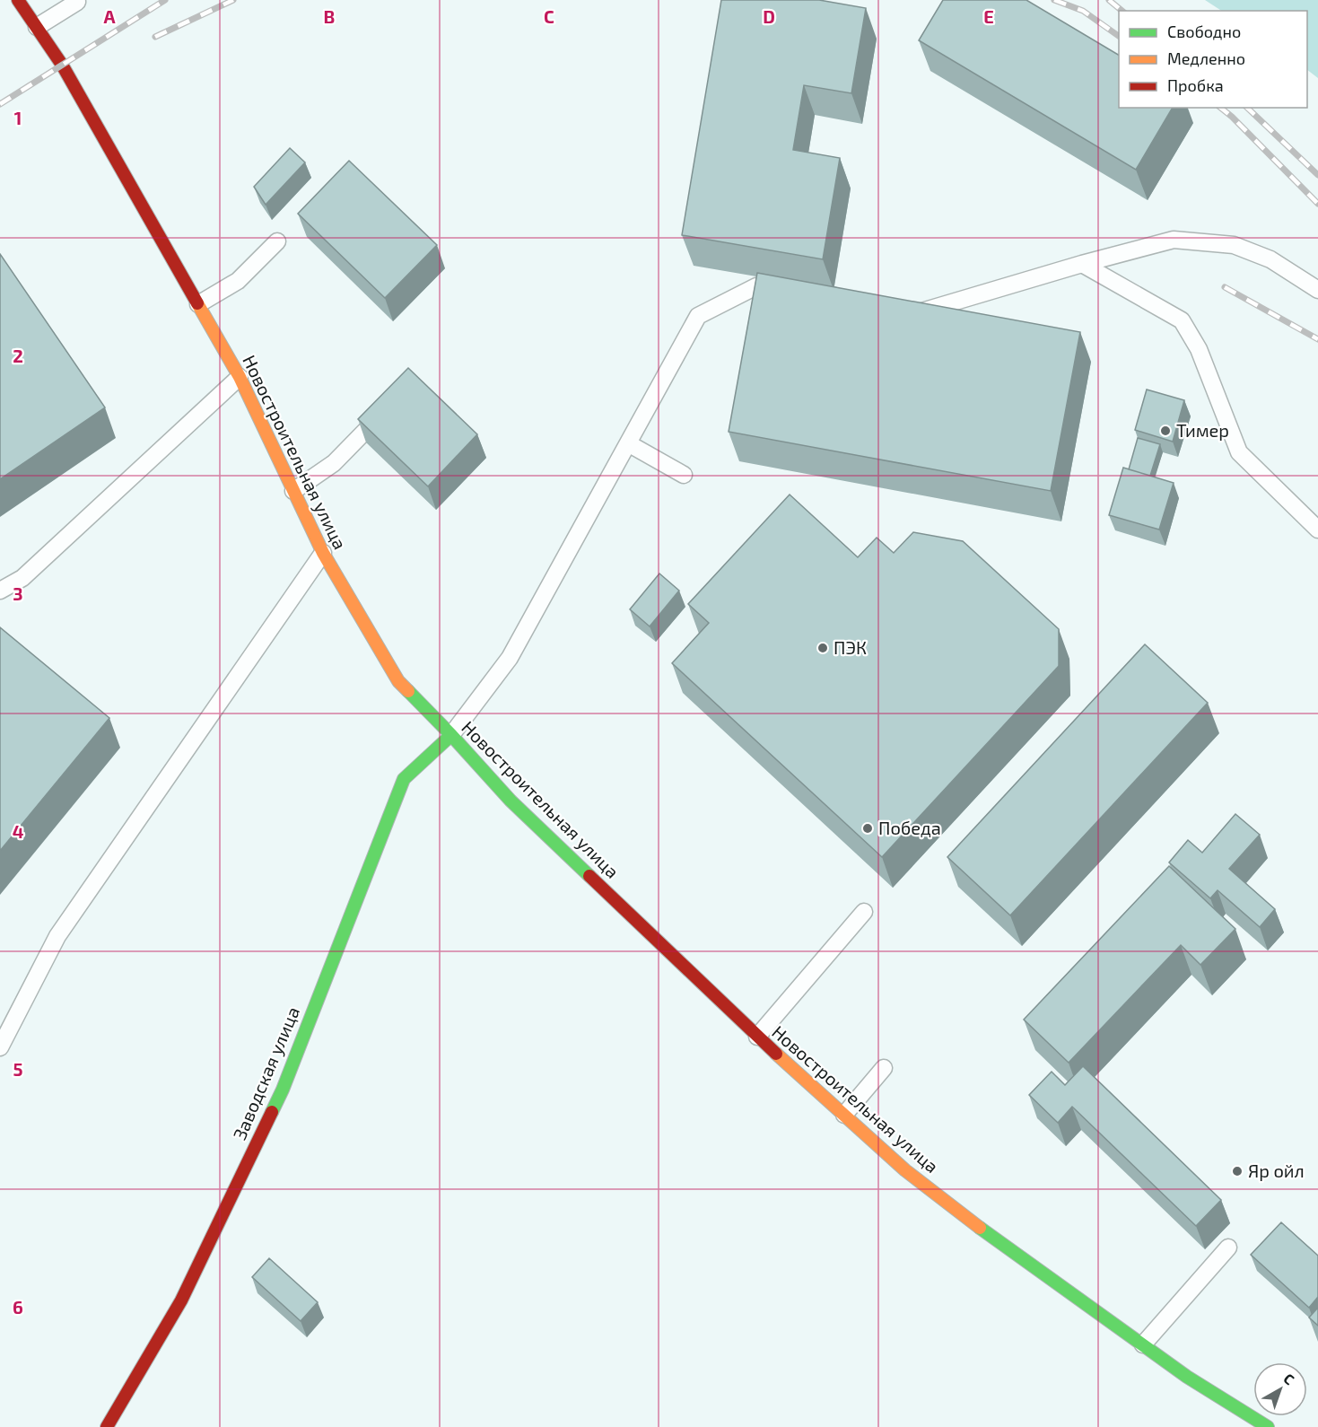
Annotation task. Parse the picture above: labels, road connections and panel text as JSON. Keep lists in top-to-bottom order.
{
  "streets": {
    "main road": ["Новостроительная улица", "Заводская улица"]
  },
  "crossings": [
    ["Новостроительная улица", "Заводская улица"]
  ],
  "places": [
    "Тимер",
    "ПЭК",
    "Победа",
    "Яр ойл"
  ],
  "legend": ["Свободно", "Медленно", "Пробка"],
  "north": "top right",
  "grid": {
    "columns": [
      "A",
      "B",
      "C",
      "D",
      "E"
    ],
    "rows": [
      "1",
      "2",
      "3",
      "4",
      "5",
      "6"
    ]
  }
}
